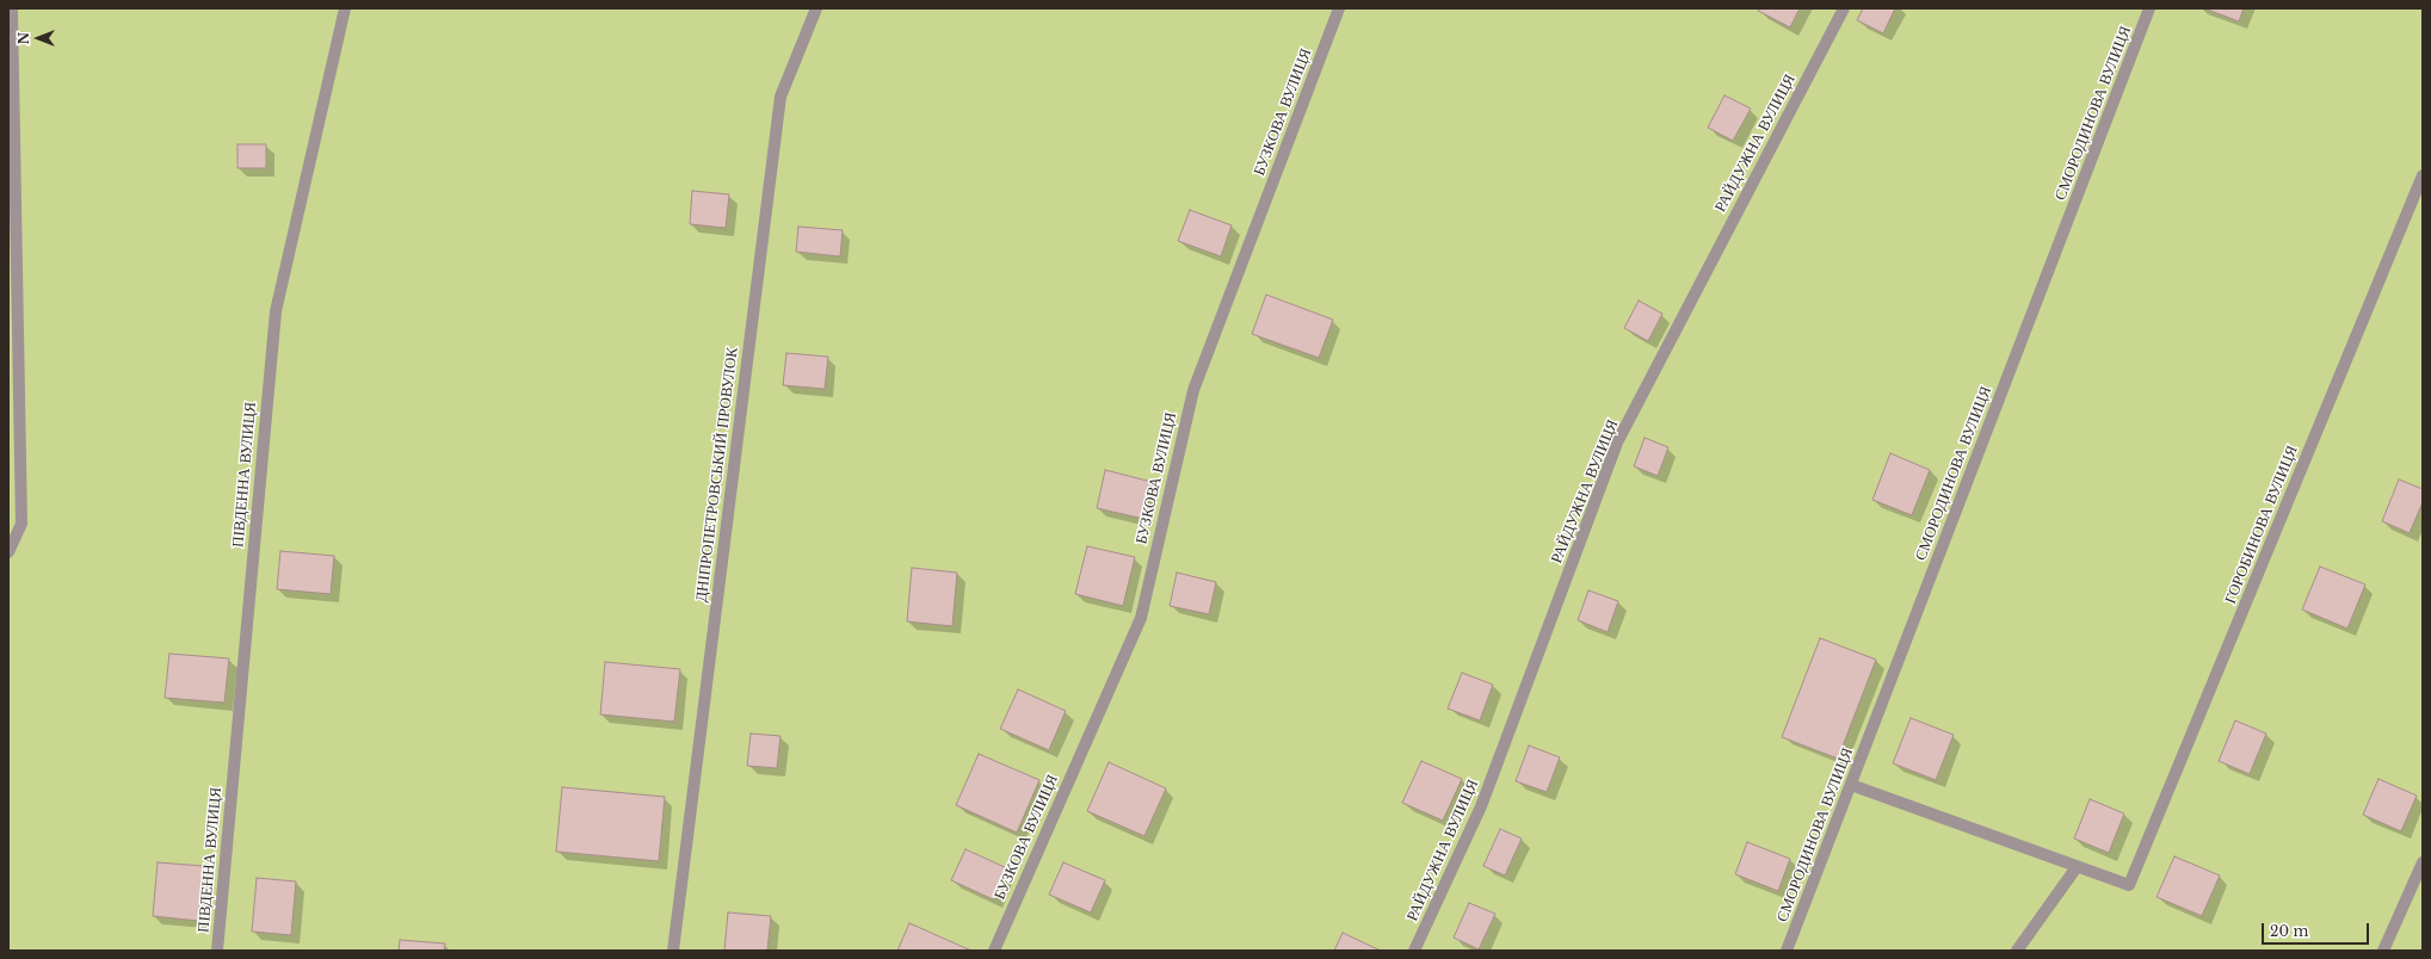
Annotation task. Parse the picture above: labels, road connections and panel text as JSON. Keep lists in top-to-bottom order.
{
  "streets": {
    "lane": [
      "БУЗКОВА ВУЛИЦЯ",
      "СМОРОДИНОВА ВУЛИЦЯ",
      "РАЙДУЖНА ВУЛИЦЯ",
      "ПІВДЕННА ВУЛИЦЯ",
      "ДНІПРОПЕТРОВСЬКИЙ ПРОВУЛОК",
      "ГОРОБИНОВА ВУЛИЦЯ"
    ]
  },
  "scale_bar": "20 m",
  "north": "left"
}
